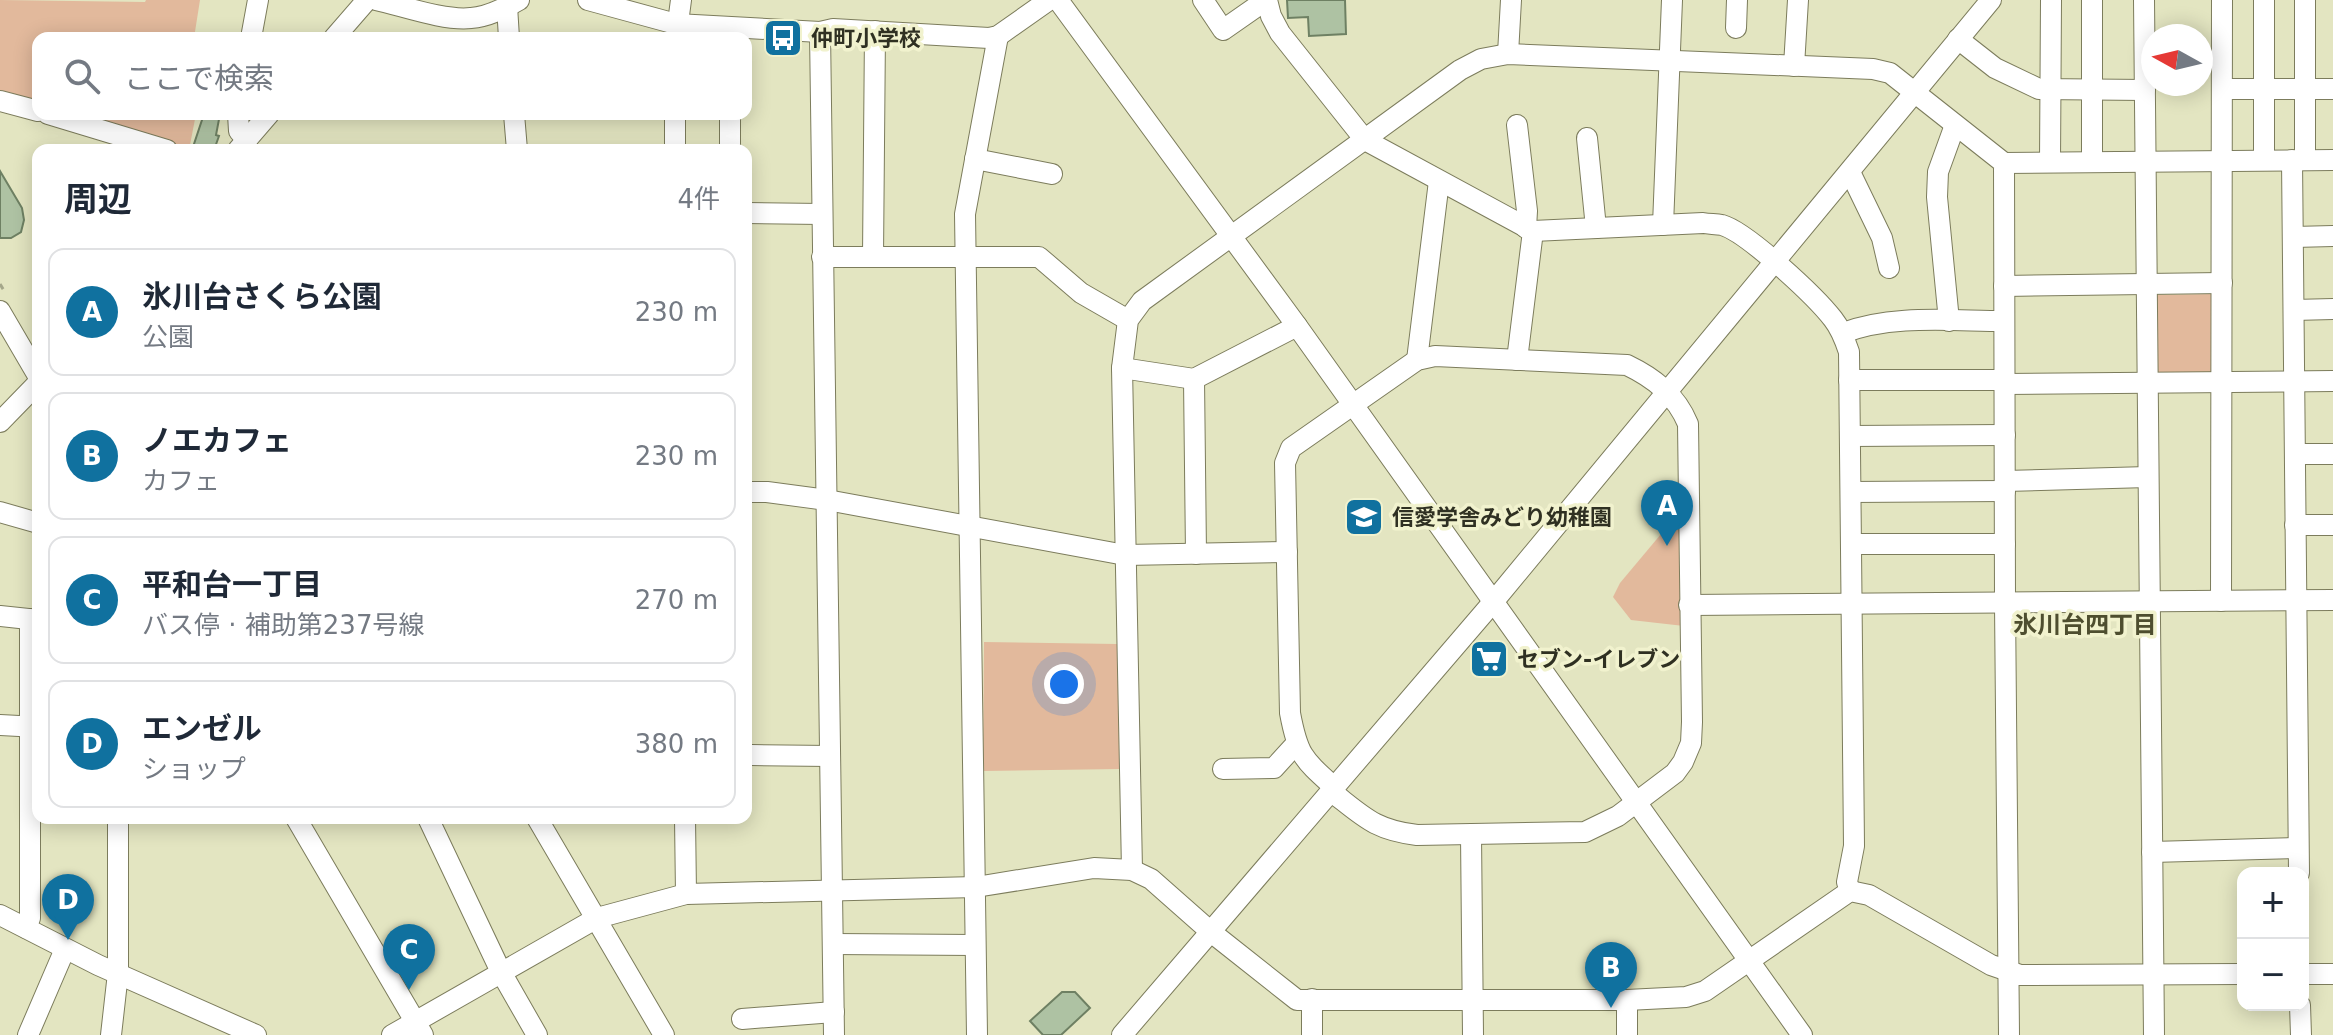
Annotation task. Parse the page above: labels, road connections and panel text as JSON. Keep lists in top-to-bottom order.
{
  "districts": ["氷川台四丁目"],
  "places": {
    "bus stop": ["仲町小学校"],
    "school or university": ["信愛学舎みどり幼稚園"],
    "supermarket": ["セブン-イレブン"]
  },
  "north": "left",
  "page": {
    "search": "ここで検索",
    "heading": ["周辺", "4件"],
    "list": [
      {
        "mark": "A",
        "name": "氷川台さくら公園",
        "note": "公園",
        "value": "230 m"
      },
      {
        "mark": "B",
        "name": "ノエカフェ",
        "note": "カフェ",
        "value": "230 m"
      },
      {
        "mark": "C",
        "name": "平和台一丁目",
        "note": "バス停 · 補助第237号線",
        "value": "270 m"
      },
      {
        "mark": "D",
        "name": "エンゼル",
        "note": "ショップ",
        "value": "380 m"
      }
    ],
    "pins": [
      "A",
      "D",
      "C",
      "B"
    ],
    "map_buttons": ["+", "−"]
  }
}
